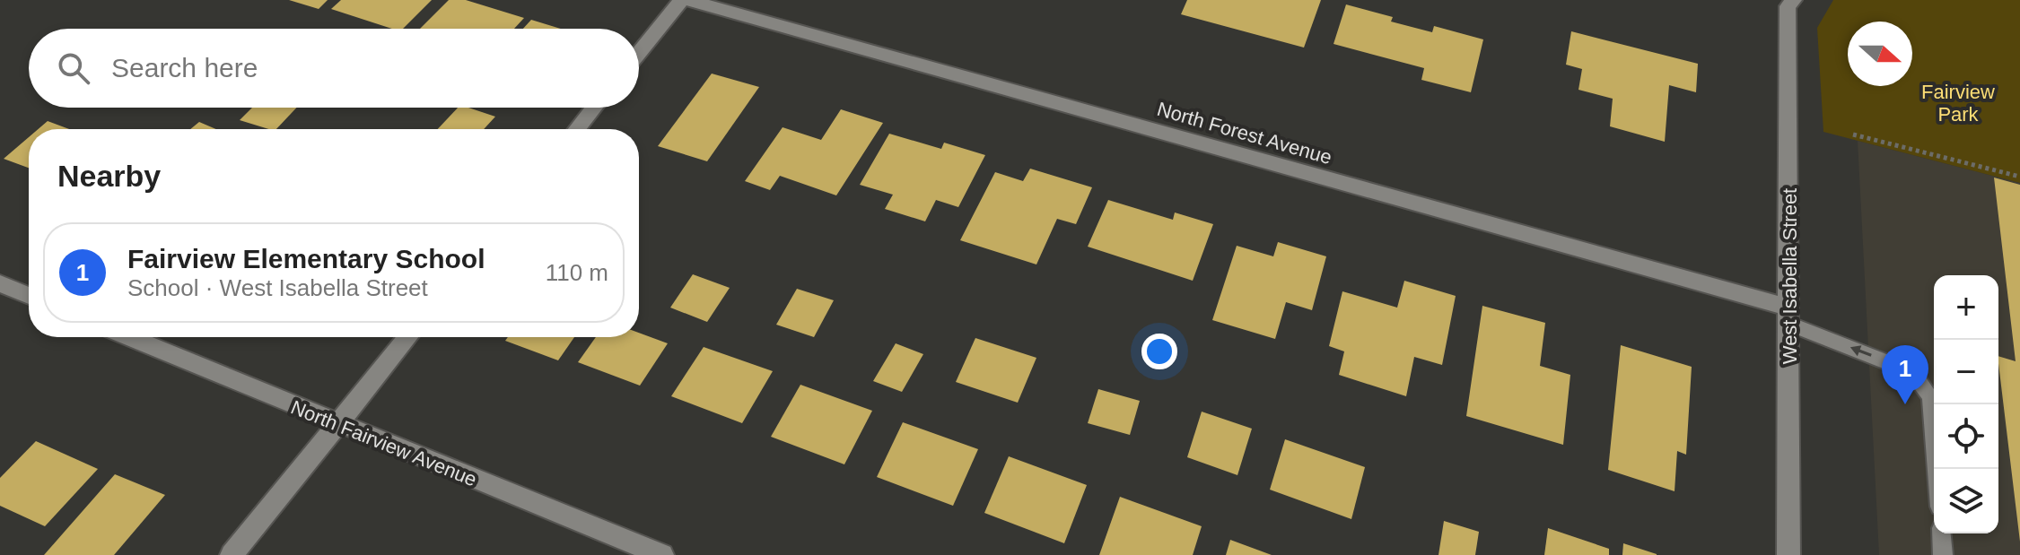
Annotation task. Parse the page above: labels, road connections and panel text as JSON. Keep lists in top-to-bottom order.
{
  "streets": {
    "street": ["North Forest Avenue", "West Isabella Street", "North Fairview Avenue"]
  },
  "crossings": [
    ["North Forest Avenue", "West Isabella Street"]
  ],
  "parks": ["Fairview Park"],
  "north": "right",
  "page": {
    "search": "Search here",
    "heading": "Nearby",
    "list": [
      {
        "mark": "1",
        "name": "Fairview Elementary School",
        "note": "School · West Isabella Street",
        "value": "110 m"
      }
    ],
    "map_buttons": ["+", "−"],
    "pins": "1"
  }
}
